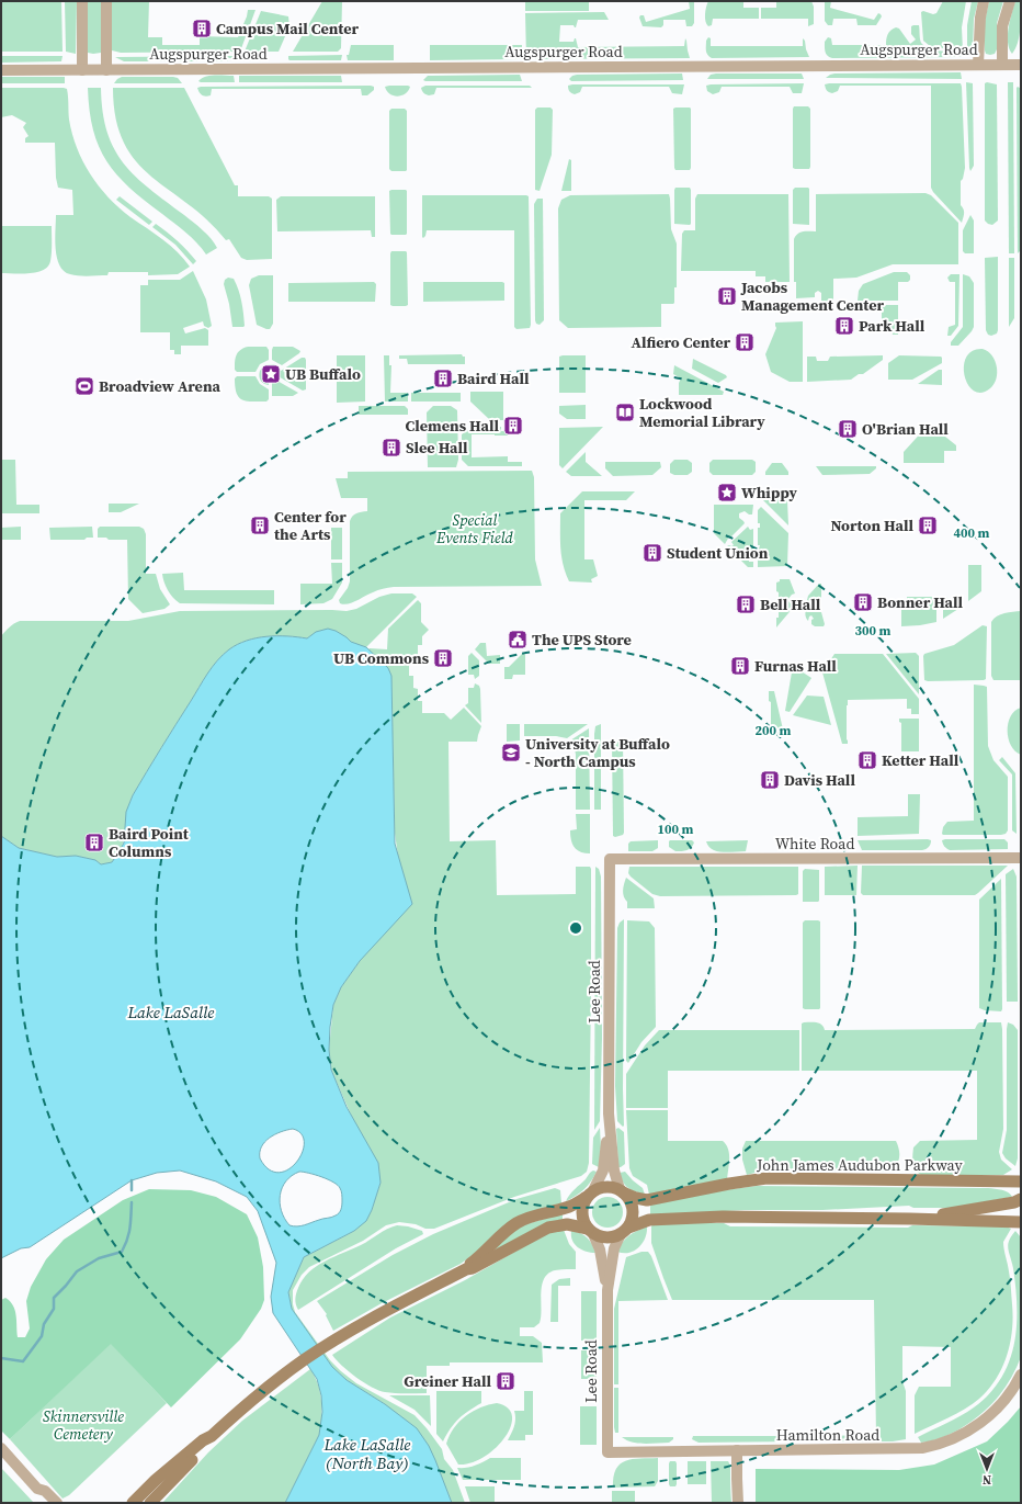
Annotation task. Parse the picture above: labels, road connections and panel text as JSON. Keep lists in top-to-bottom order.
{
  "streets": {
    "main road": ["John James Audubon Parkway"],
    "street": [
      "Augspurger Road",
      "White Road",
      "Lee Road",
      "Hamilton Road"
    ]
  },
  "crossings": [
    ["White Road", "Lee Road"],
    ["Lee Road", "John James Audubon Parkway"],
    ["Lee Road", "Hamilton Road"]
  ],
  "water": ["Lake LaSalle", "Lake LaSalle (North Bay)"],
  "parks": ["Special Events Field", "Skinnersville Cemetery"],
  "places": {
    "building": [
      "Campus Mail Center",
      "Jacobs Management Center",
      "Park Hall",
      "Alfiero Center",
      "Baird Hall",
      "Clemens Hall",
      "O'Brian Hall",
      "Slee Hall",
      "Center for the Arts",
      "Norton Hall",
      "Student Union",
      "Bonner Hall",
      "Bell Hall",
      "UB Commons",
      "Furnas Hall",
      "Ketter Hall",
      "Davis Hall",
      "Baird Point Columns",
      "Greiner Hall"
    ],
    "place": ["UB Buffalo", "Whippy"],
    "sports": ["Broadview Arena"],
    "library": ["Lockwood Memorial Library"],
    "public building": ["The UPS Store"],
    "school or university": ["University at Buffalo - North Campus"]
  },
  "north": "bottom",
  "rings": [
    "400 m",
    "300 m",
    "200 m",
    "100 m"
  ]
}
